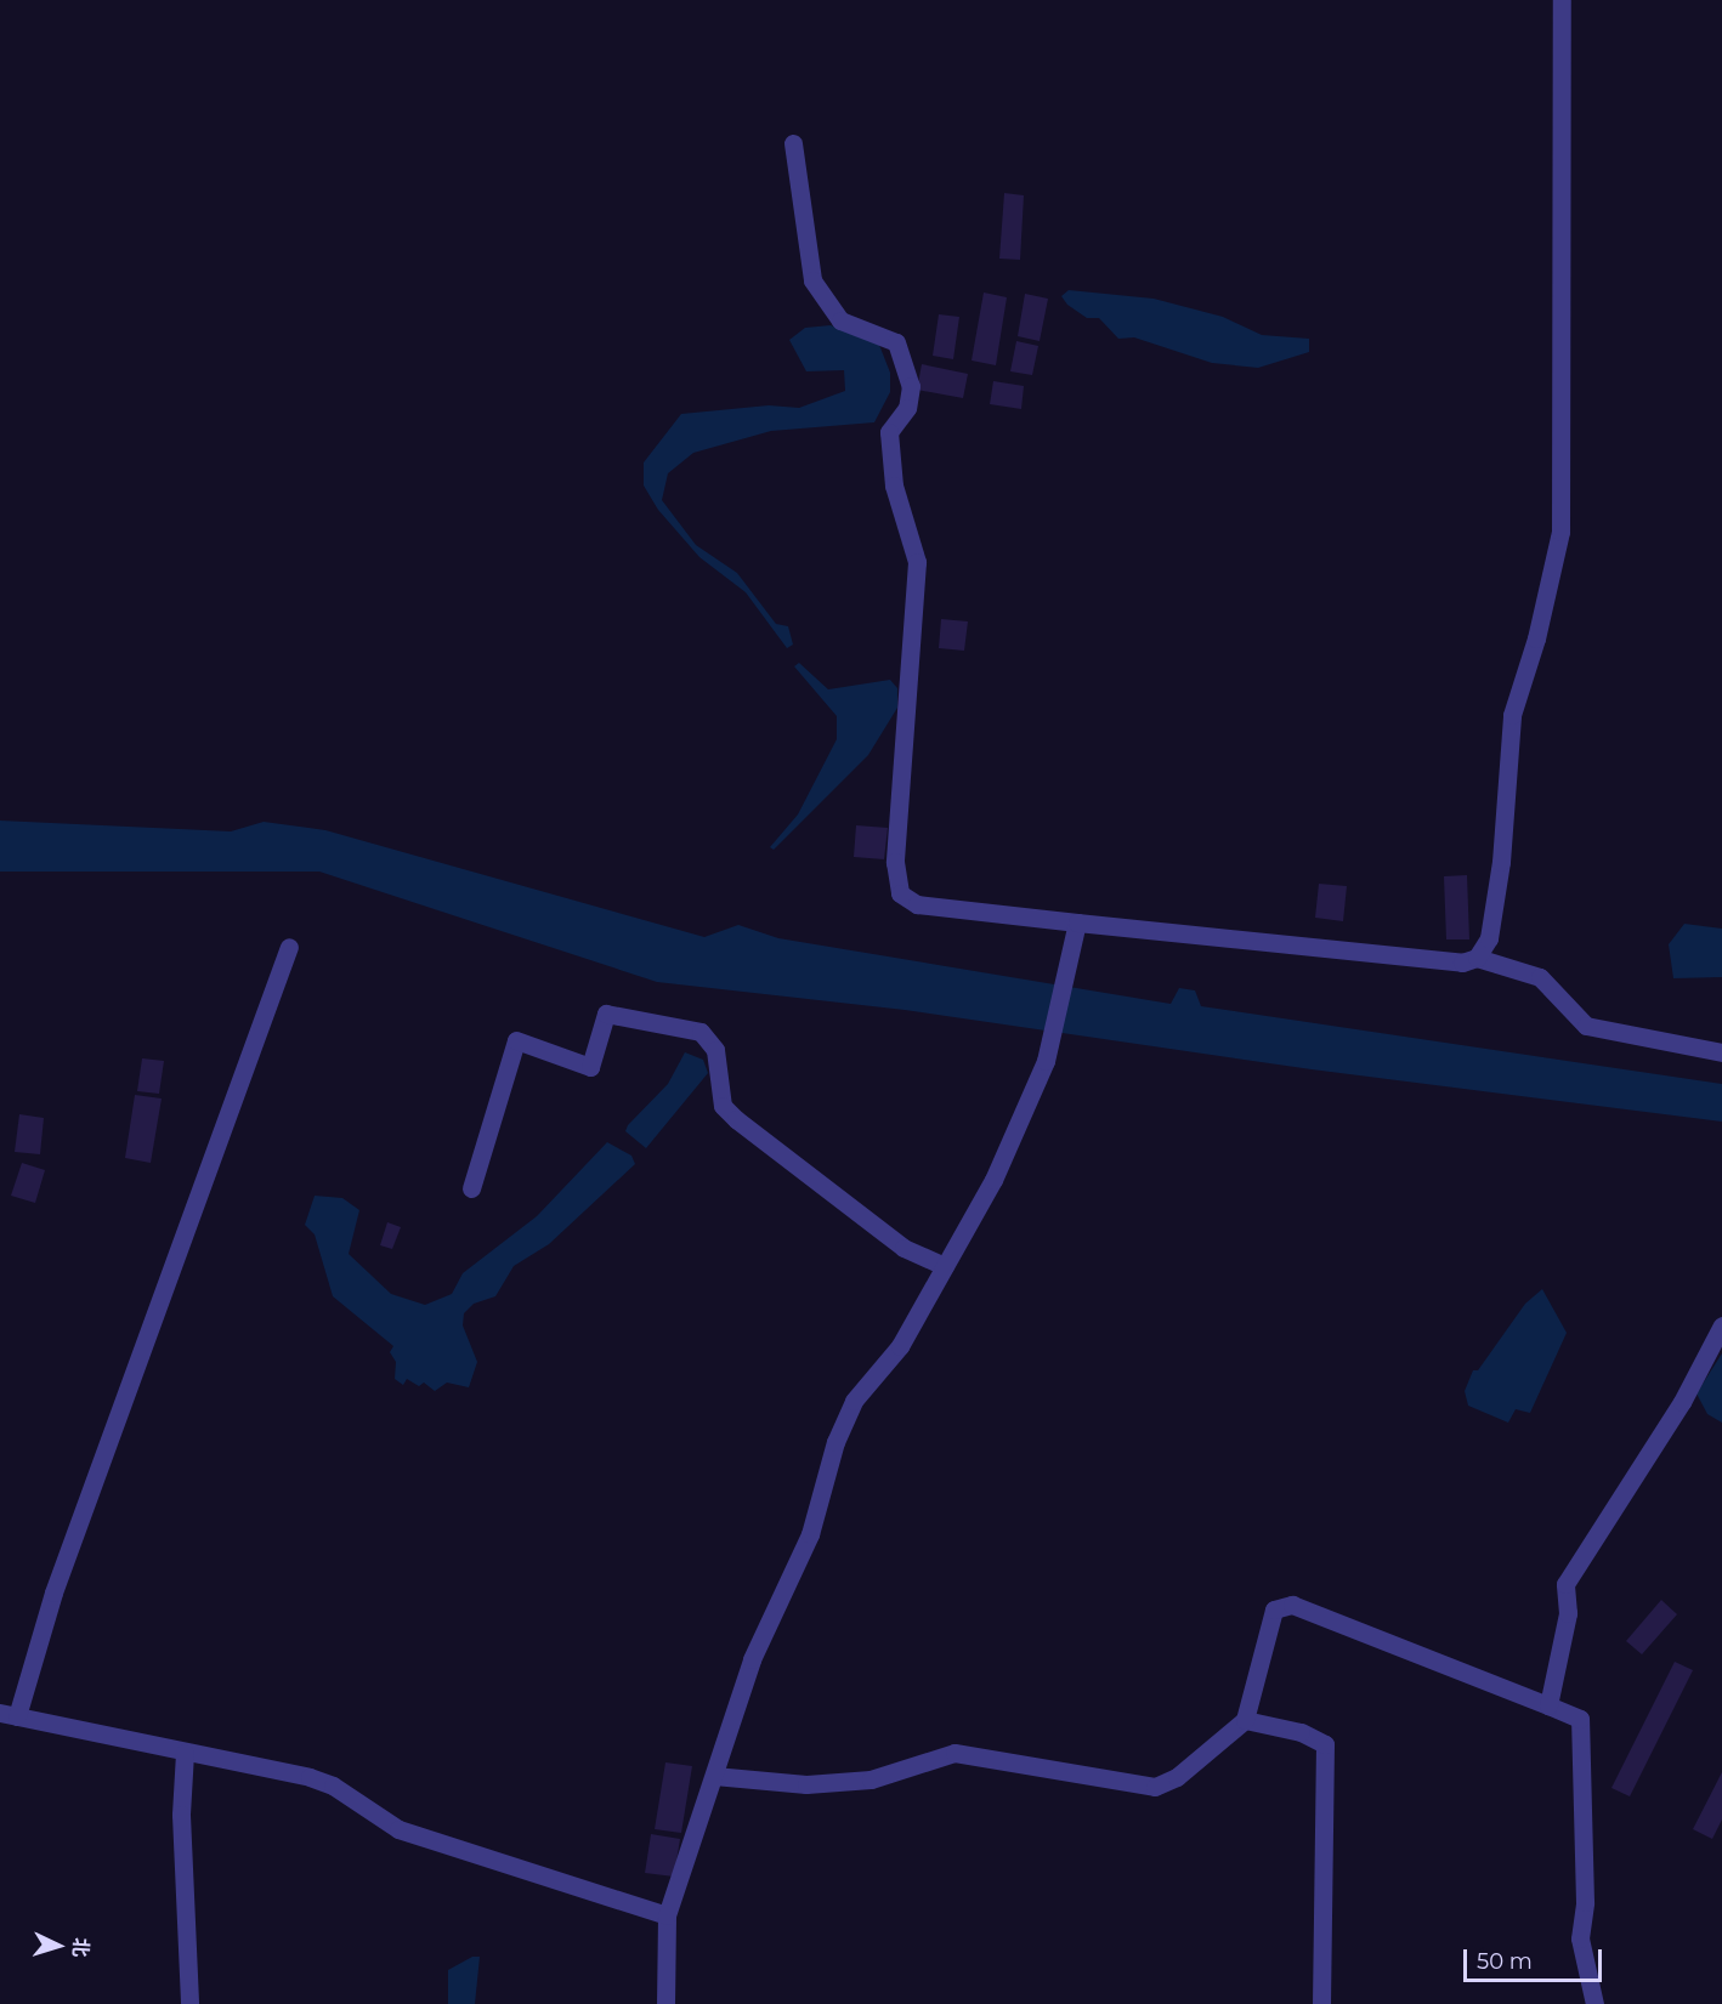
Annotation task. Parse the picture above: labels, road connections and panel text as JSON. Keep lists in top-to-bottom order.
{
  "scale_bar": "50 m",
  "north": "right"
}
